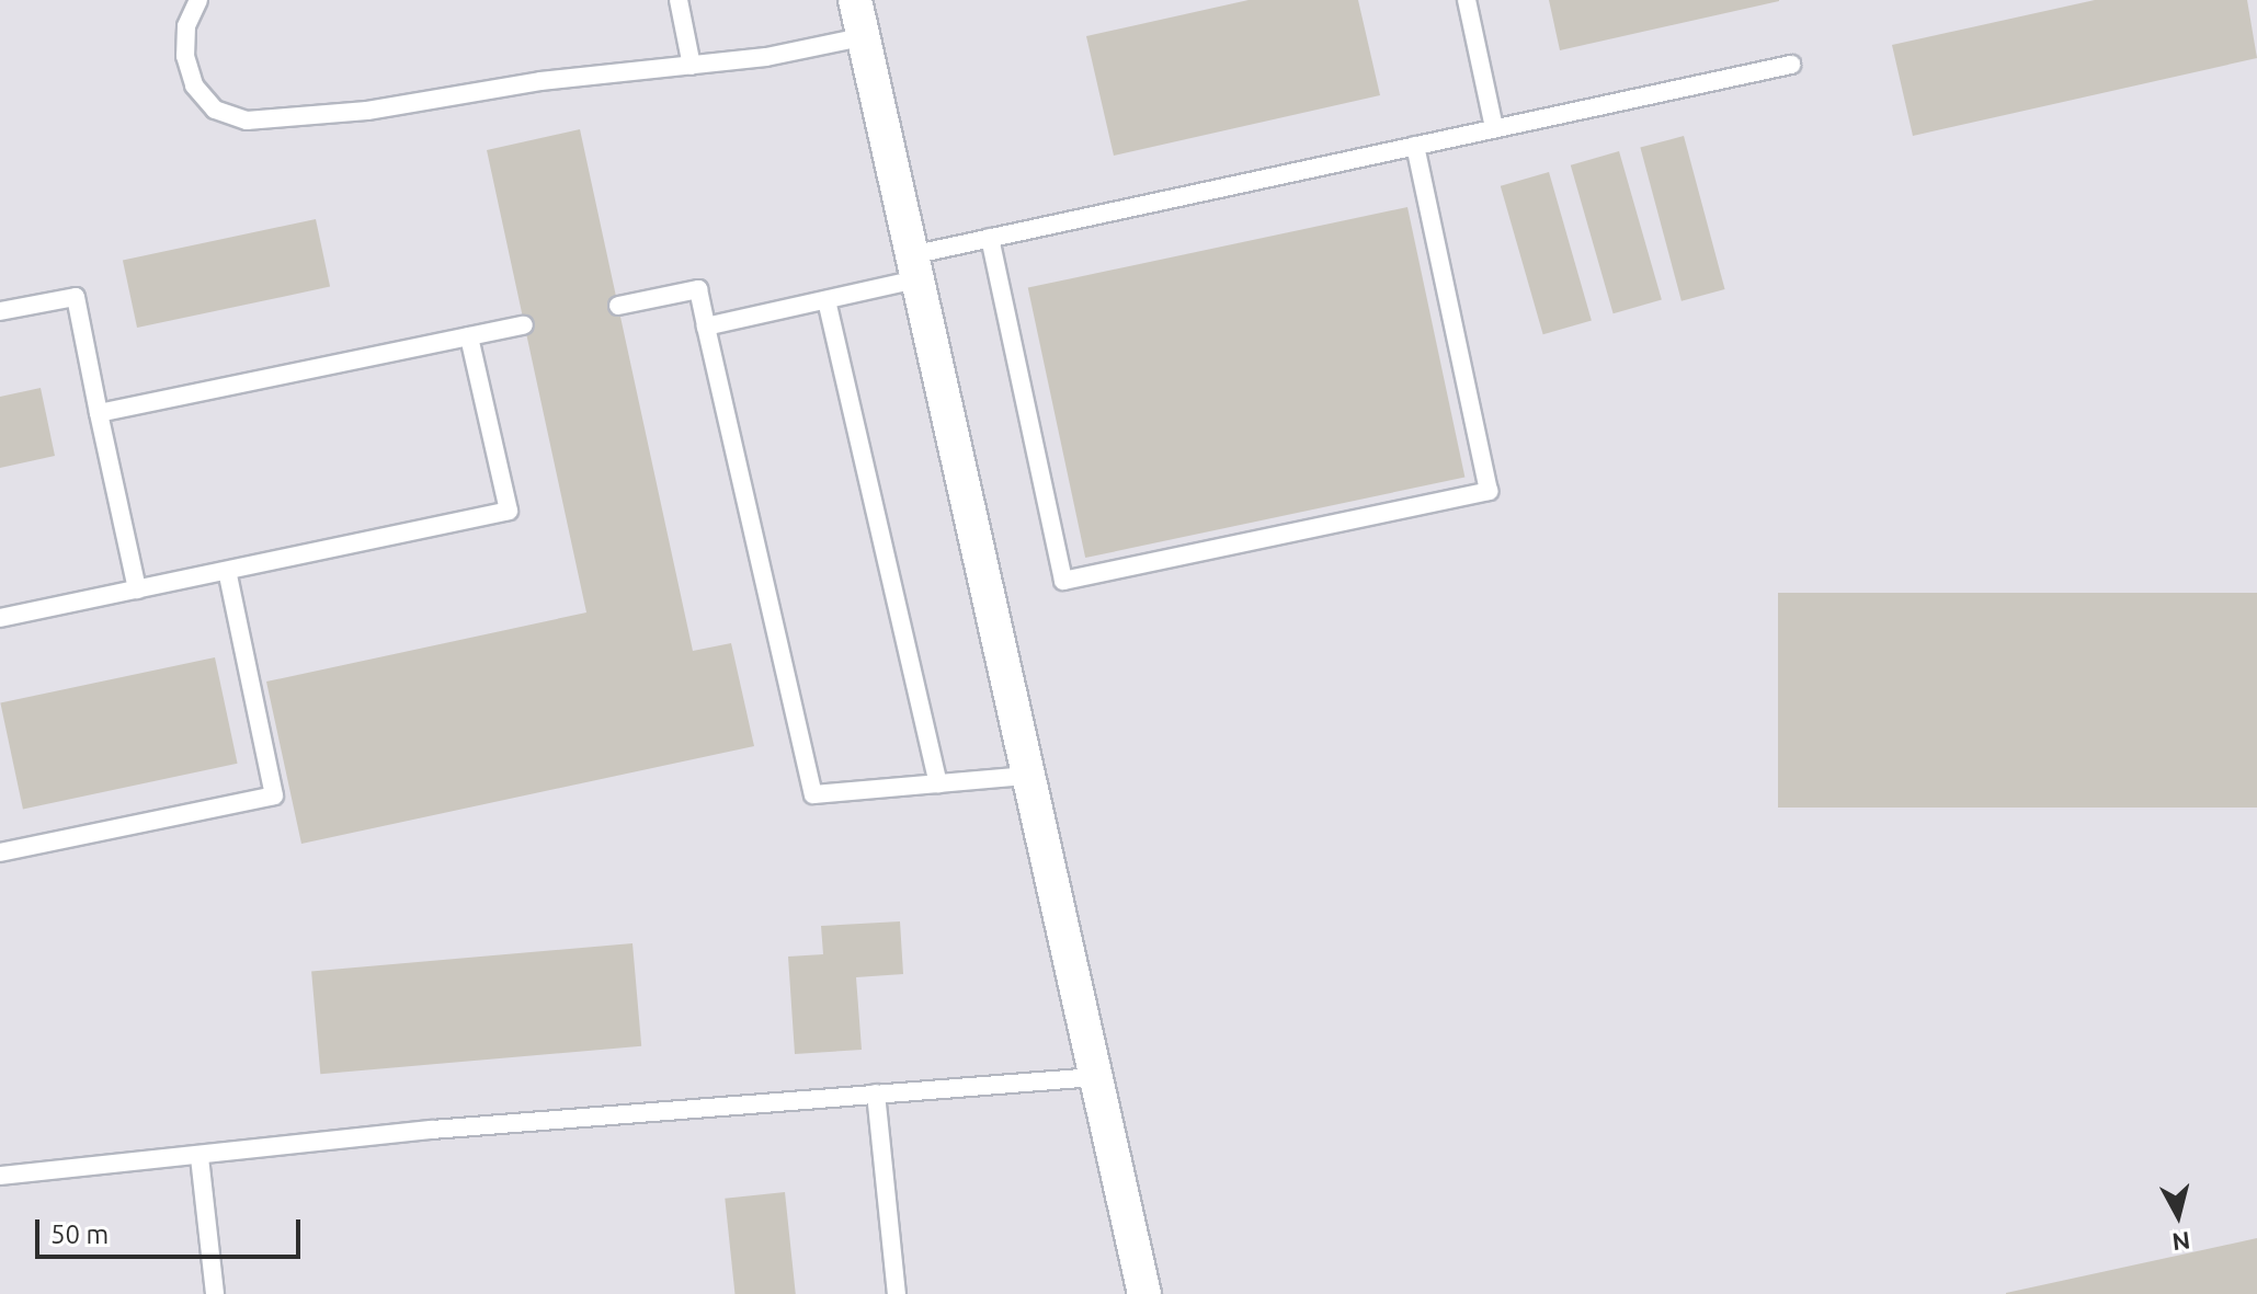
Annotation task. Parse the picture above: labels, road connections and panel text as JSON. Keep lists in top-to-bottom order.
{
  "scale_bar": "50 m",
  "north": "bottom"
}
